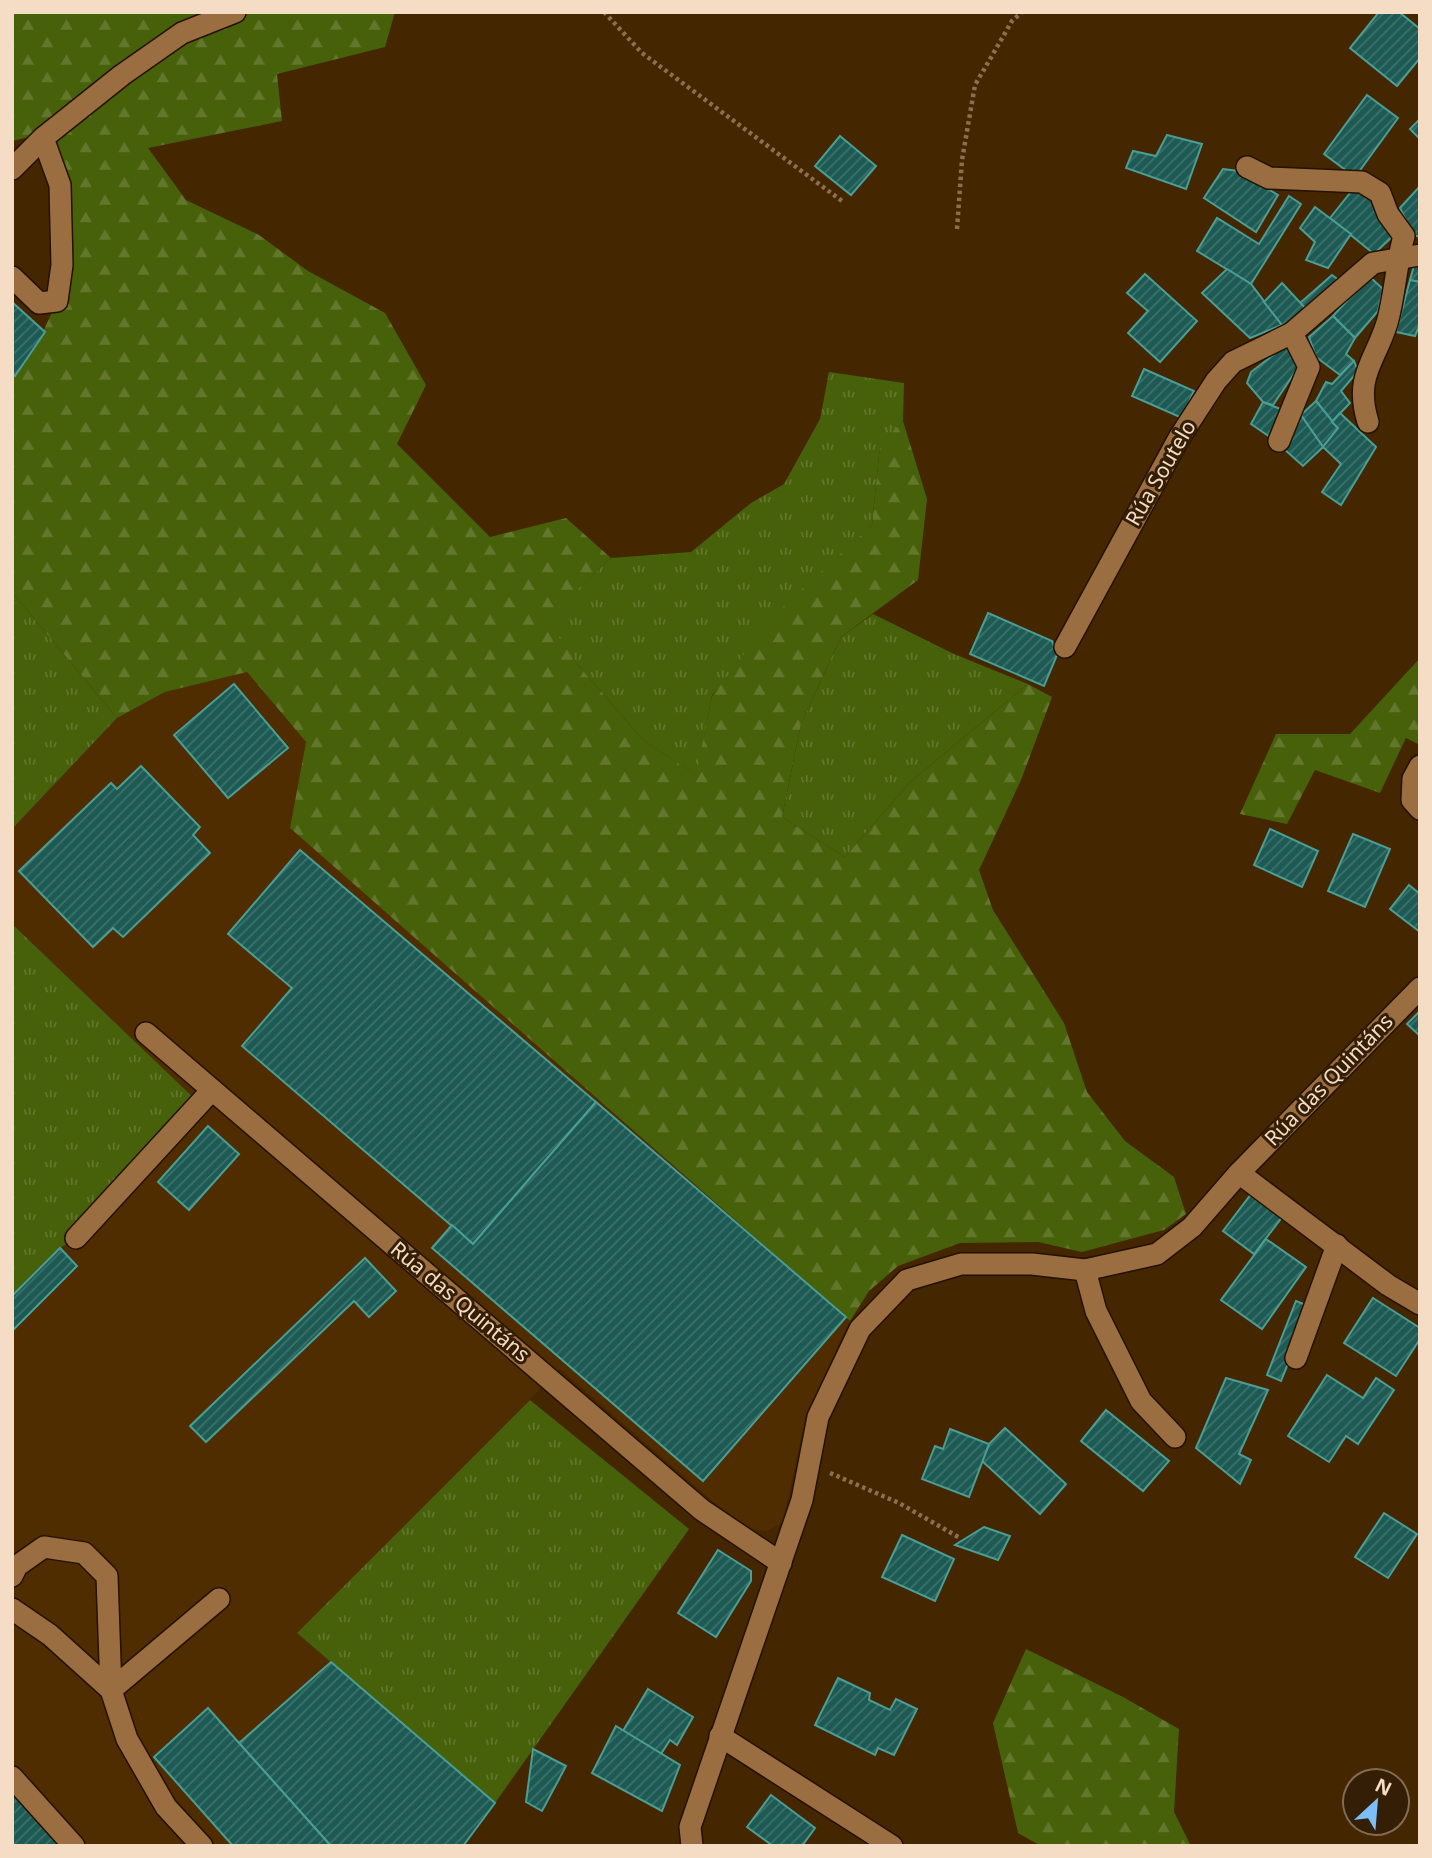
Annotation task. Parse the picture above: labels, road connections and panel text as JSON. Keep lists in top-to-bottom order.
{
  "streets": {
    "street": ["Rúa Soutelo", "Rúa das Quintáns"]
  },
  "north": "top right"
}
